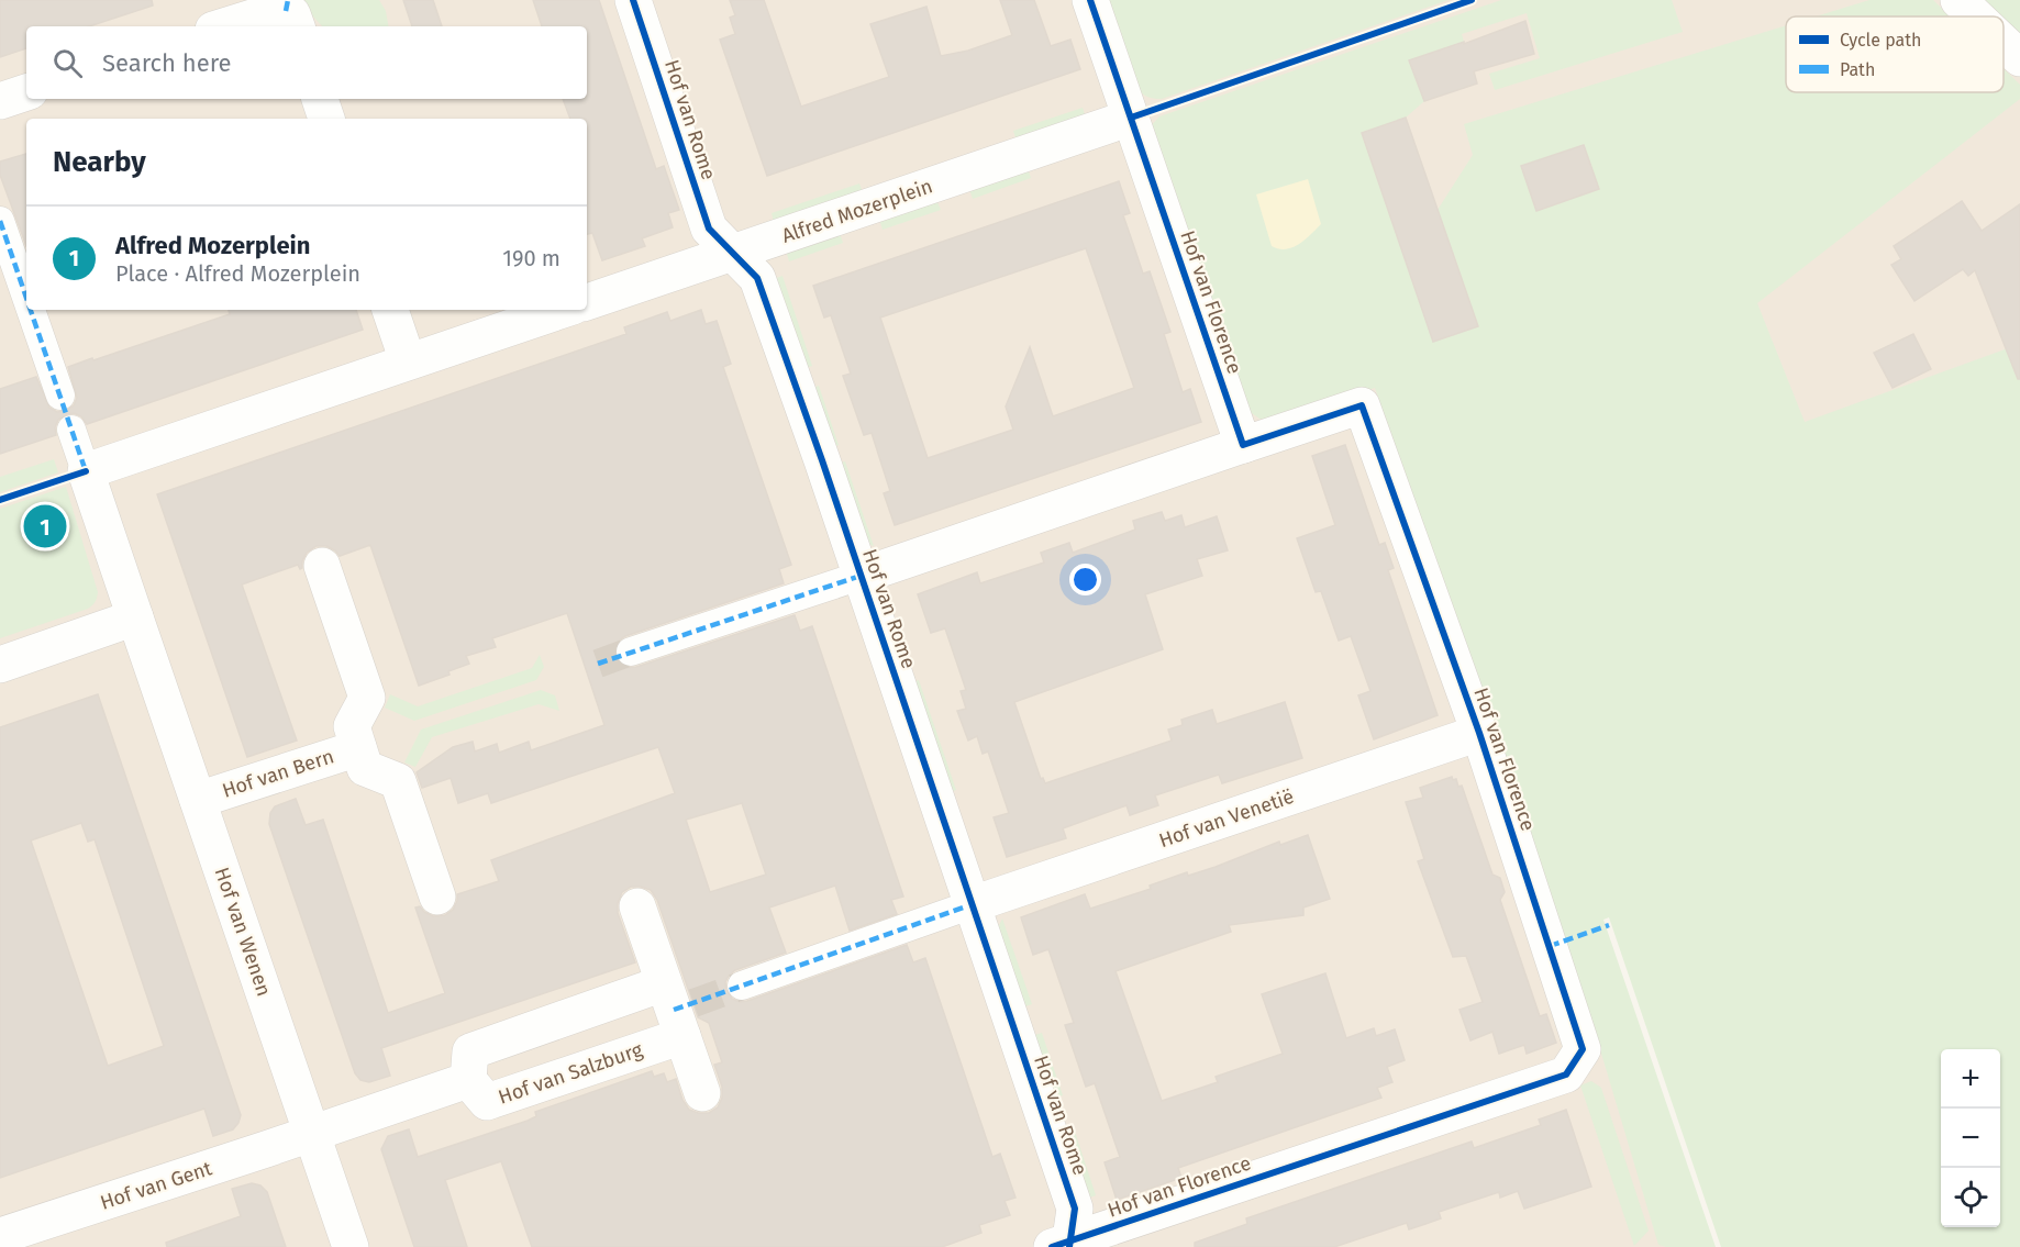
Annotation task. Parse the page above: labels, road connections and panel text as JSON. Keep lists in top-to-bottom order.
{
  "streets": {
    "street": [
      "Hof van Rome",
      "Alfred Mozerplein",
      "Hof van Florence",
      "Hof van Bern",
      "Hof van Venetië",
      "Hof van Wenen",
      "Hof van Salzburg",
      "Hof van Gent"
    ]
  },
  "crossings": [
    ["Hof van Rome", "Alfred Mozerplein"],
    ["Hof van Rome", "Hof van Florence"],
    ["Hof van Rome", "Hof van Venetië"],
    ["Alfred Mozerplein", "Hof van Florence"],
    ["Hof van Florence", "Hof van Venetië"],
    ["Hof van Bern", "Hof van Wenen"],
    ["Hof van Wenen", "Hof van Salzburg"],
    ["Hof van Wenen", "Hof van Gent"],
    ["Hof van Salzburg", "Hof van Gent"]
  ],
  "legend": ["Cycle path", "Path"],
  "page": {
    "search": "Search here",
    "heading": "Nearby",
    "list": [
      {
        "mark": "1",
        "name": "Alfred Mozerplein",
        "note": "Place · Alfred Mozerplein",
        "value": "190 m"
      }
    ],
    "pins": "1",
    "map_buttons": ["+", "−"]
  }
}
